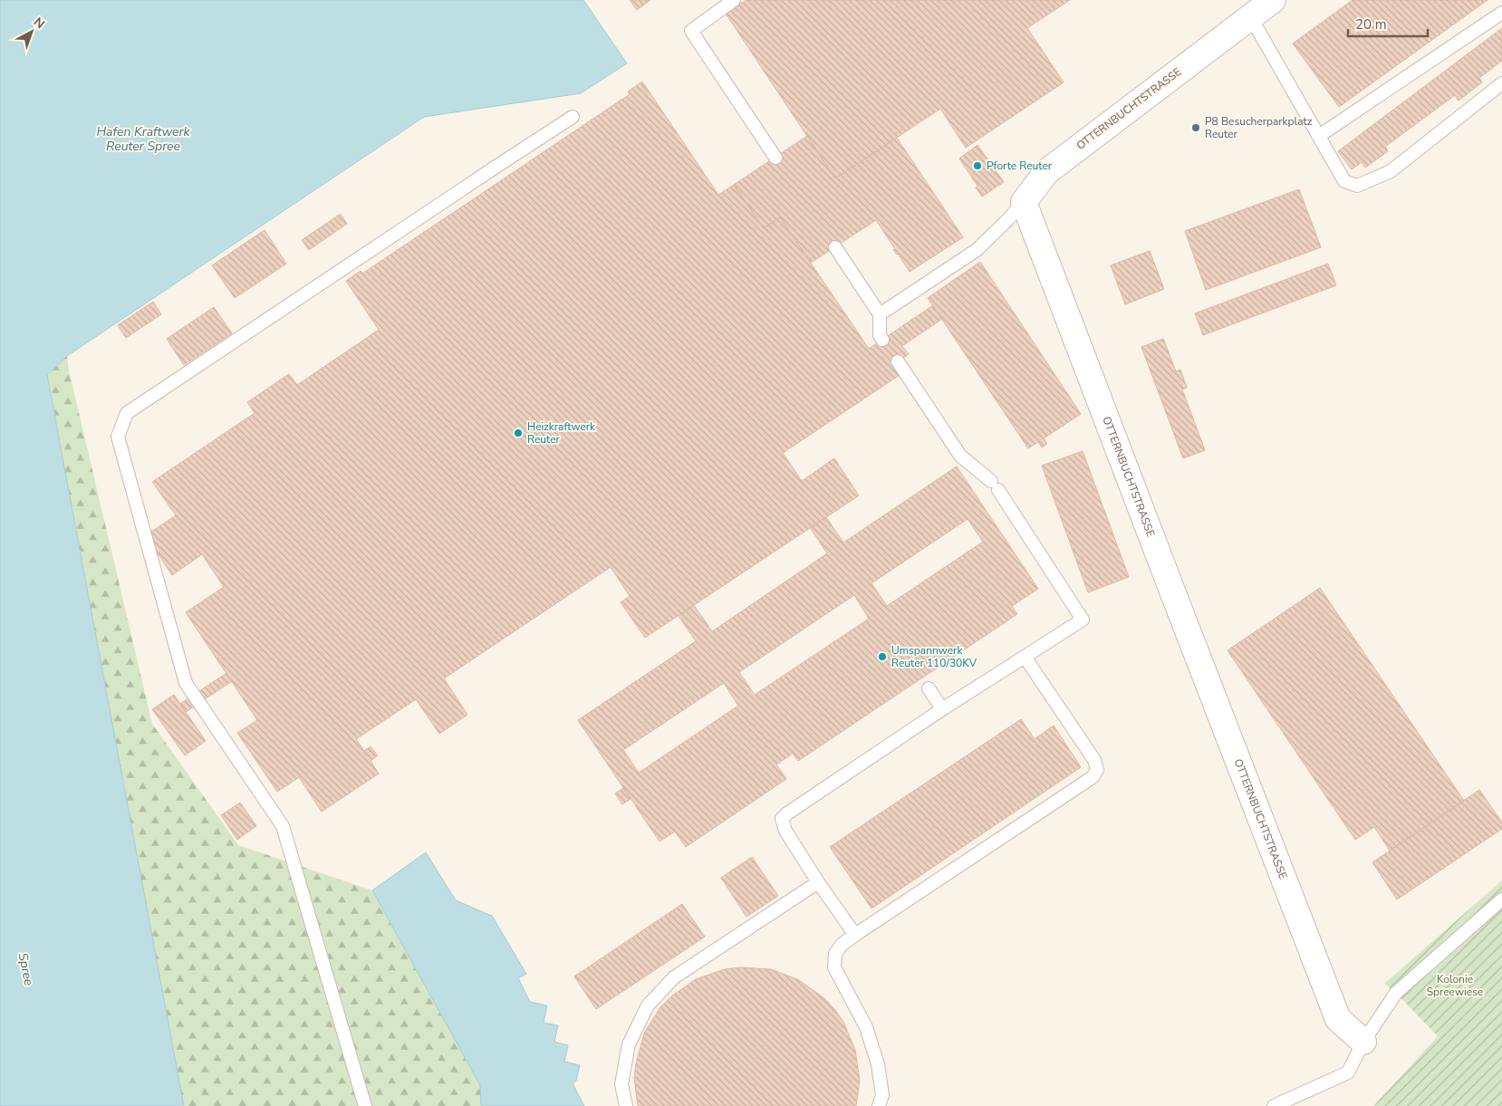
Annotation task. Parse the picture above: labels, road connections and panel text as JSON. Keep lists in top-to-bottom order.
{
  "streets": {
    "street": ["OTTERNBUCHTSTRASSE"]
  },
  "water": ["Hafen Kraftwerk Reuter Spree", "Spree"],
  "parks": ["Kolonie Spreewiese"],
  "places": [
    "P8 Besucherparkplatz Reuter",
    "Pforte Reuter",
    "Heizkraftwerk Reuter",
    "Umspannwerk Reuter 110/30KV"
  ],
  "scale_bar": "20 m",
  "north": "top right"
}
